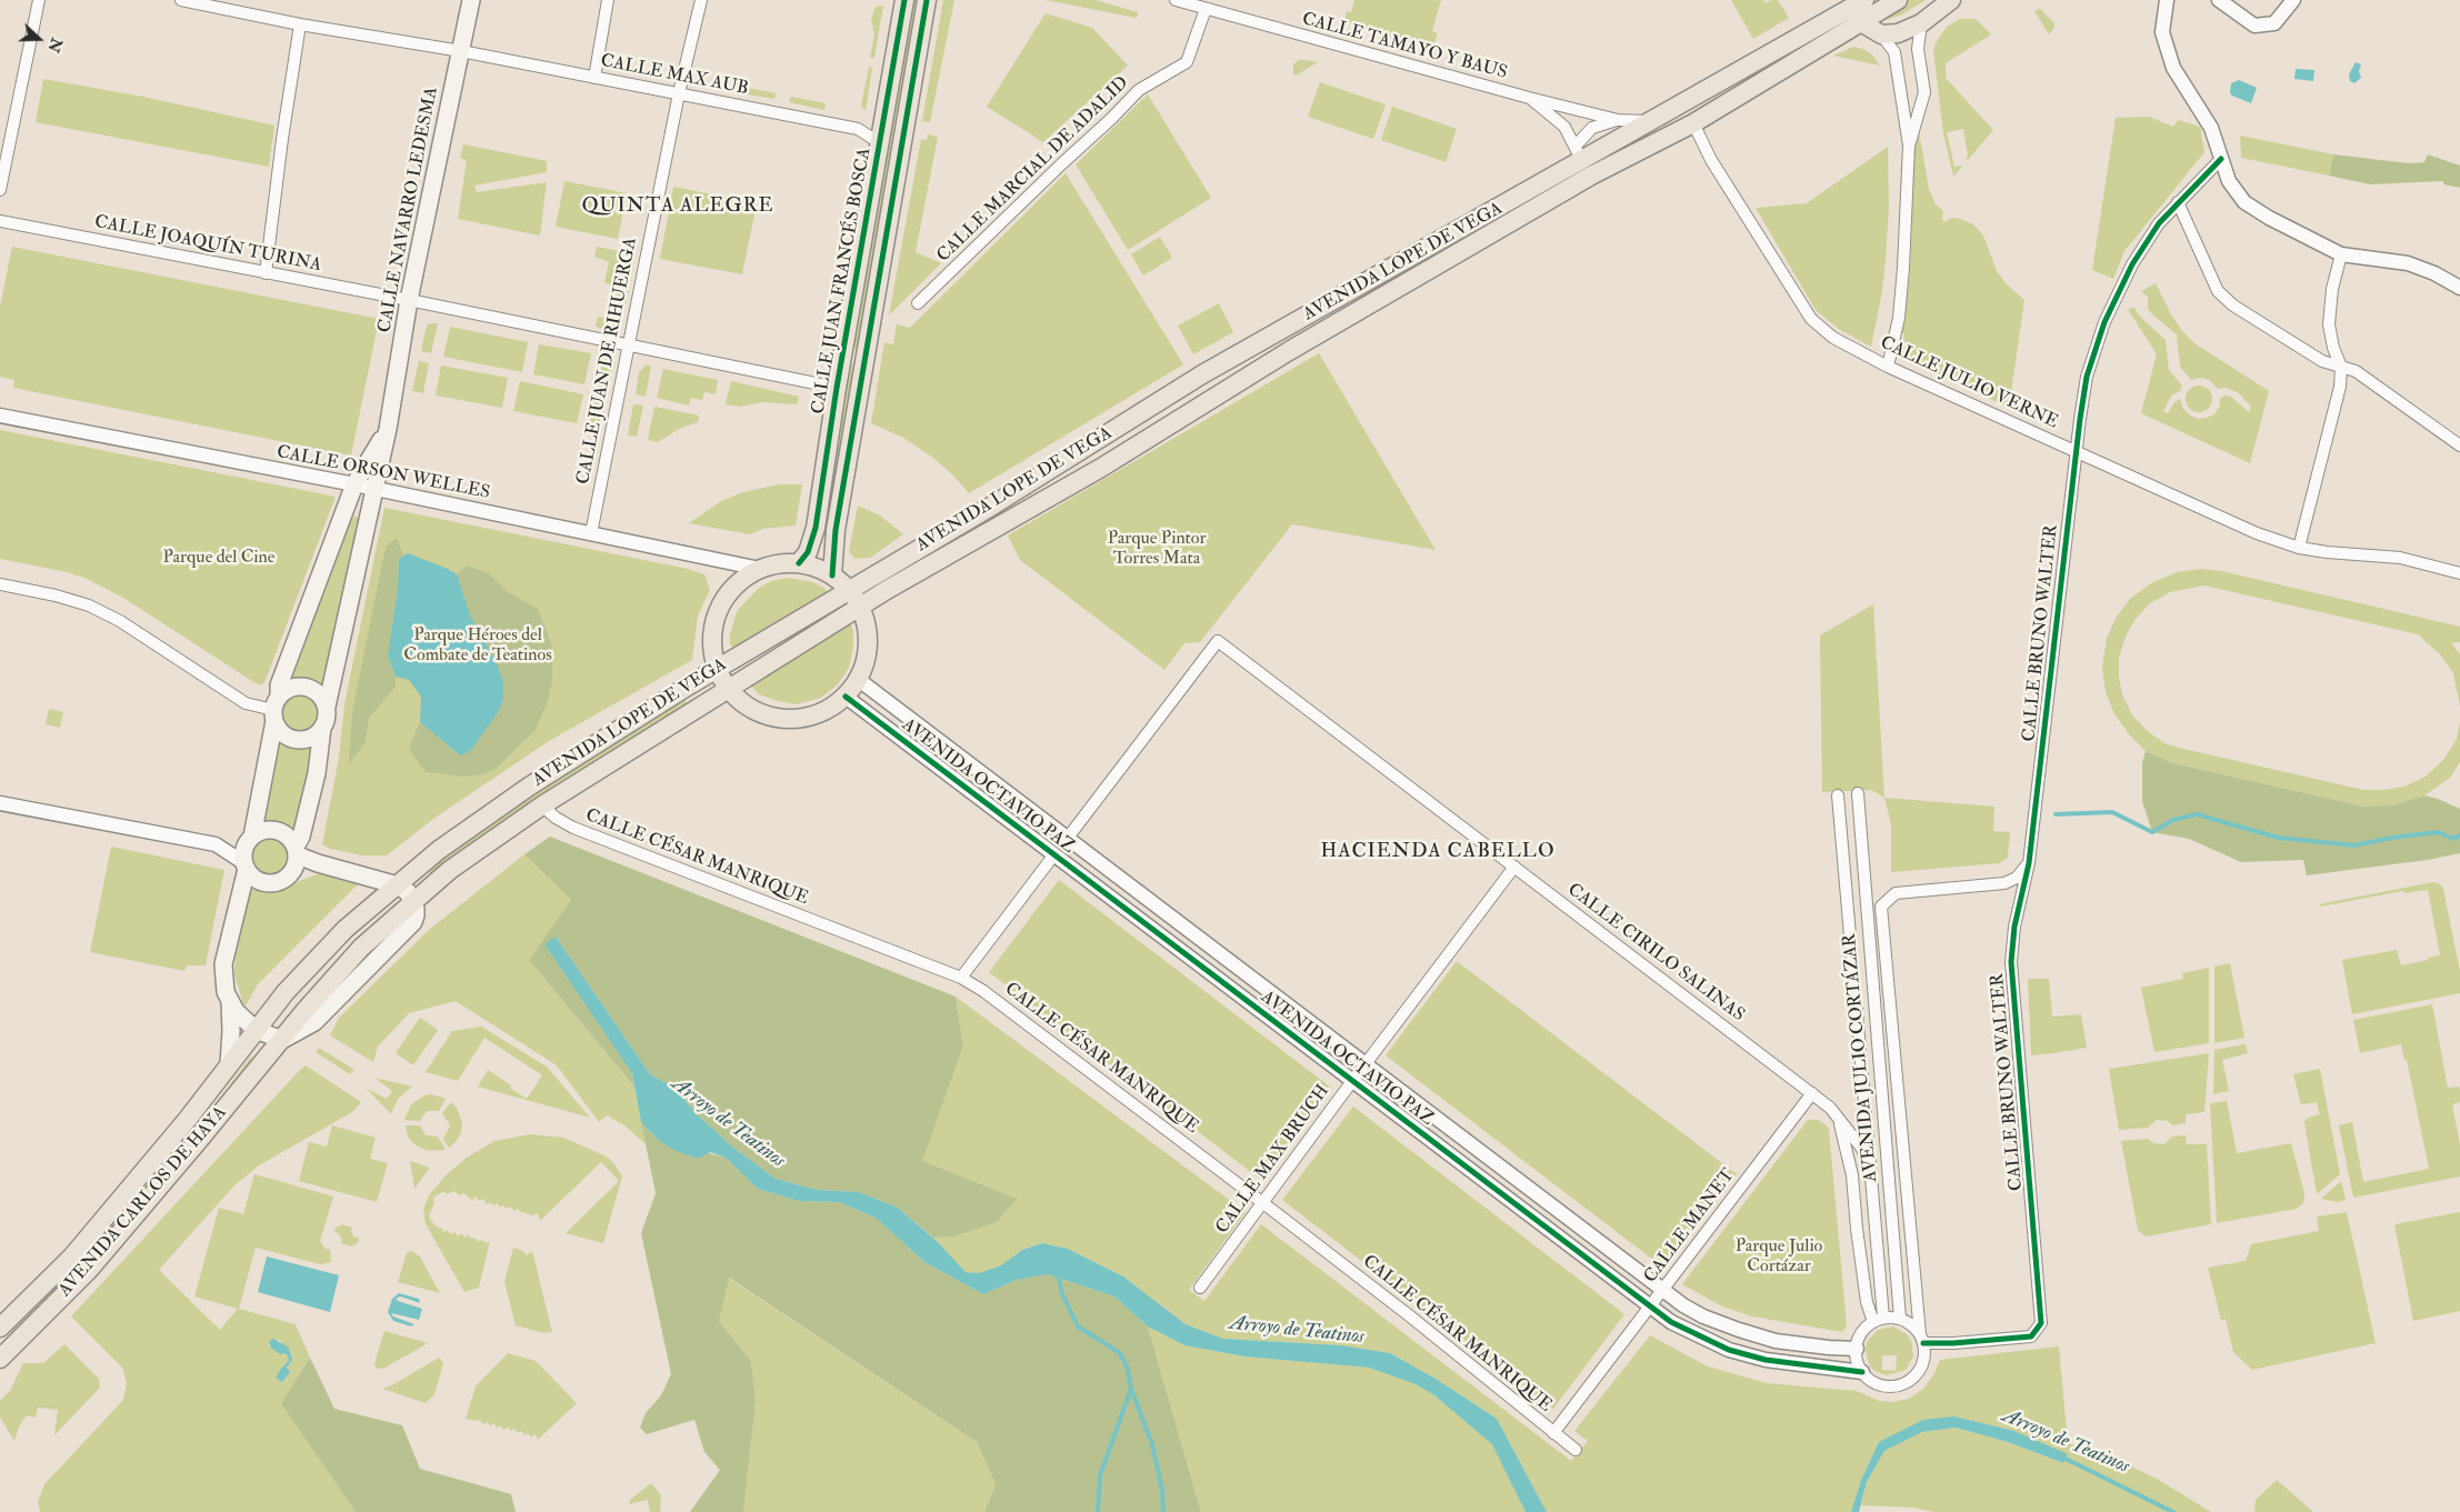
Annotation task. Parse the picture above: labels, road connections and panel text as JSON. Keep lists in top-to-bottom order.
{
  "streets": {
    "main road": [
      "CALLE NAVARRO LEDESMA",
      "AVENIDA LOPE DE VEGA",
      "CALLE JUAN FRANCÉS BOSCA",
      "AVENIDA CARLOS DE HAYA"
    ],
    "street": [
      "CALLE TAMAYO Y BAUS",
      "CALLE MAX AUB",
      "CALLE MARCIAL DE ADALID",
      "CALLE JOAQUÍN TURINA",
      "CALLE JUAN DE RIHUERGA",
      "CALLE JULIO VERNE",
      "CALLE ORSON WELLES",
      "CALLE BRUNO WALTER",
      "AVENIDA OCTAVIO PAZ",
      "CALLE CÉSAR MANRIQUE",
      "CALLE CIRILO SALINAS",
      "AVENIDA JULIO CORTÁZAR",
      "CALLE MAX BRUCH",
      "CALLE MANET"
    ]
  },
  "crossings": [
    ["CALLE TAMAYO Y BAUS", "CALLE MARCIAL DE ADALID"],
    ["CALLE TAMAYO Y BAUS", "AVENIDA LOPE DE VEGA"],
    ["CALLE MAX AUB", "CALLE NAVARRO LEDESMA"],
    ["CALLE MAX AUB", "CALLE JUAN FRANCÉS BOSCA"],
    ["CALLE MAX AUB", "CALLE JUAN DE RIHUERGA"],
    ["CALLE NAVARRO LEDESMA", "CALLE JOAQUÍN TURINA"],
    ["CALLE NAVARRO LEDESMA", "CALLE ORSON WELLES"],
    ["CALLE JOAQUÍN TURINA", "CALLE JUAN FRANCÉS BOSCA"],
    ["CALLE JOAQUÍN TURINA", "CALLE JUAN DE RIHUERGA"],
    ["AVENIDA LOPE DE VEGA", "CALLE JULIO VERNE"],
    ["AVENIDA LOPE DE VEGA", "CALLE CÉSAR MANRIQUE"],
    ["AVENIDA LOPE DE VEGA", "AVENIDA CARLOS DE HAYA"],
    ["CALLE JUAN DE RIHUERGA", "CALLE ORSON WELLES"],
    ["CALLE JULIO VERNE", "CALLE BRUNO WALTER"],
    ["CALLE BRUNO WALTER", "AVENIDA OCTAVIO PAZ"],
    ["CALLE BRUNO WALTER", "AVENIDA JULIO CORTÁZAR"],
    ["AVENIDA OCTAVIO PAZ", "CALLE CIRILO SALINAS"],
    ["AVENIDA OCTAVIO PAZ", "AVENIDA JULIO CORTÁZAR"],
    ["AVENIDA OCTAVIO PAZ", "CALLE MAX BRUCH"],
    ["AVENIDA OCTAVIO PAZ", "CALLE MANET"],
    ["CALLE CÉSAR MANRIQUE", "CALLE MAX BRUCH"],
    ["CALLE CÉSAR MANRIQUE", "CALLE MANET"],
    ["CALLE CIRILO SALINAS", "AVENIDA JULIO CORTÁZAR"],
    ["CALLE CIRILO SALINAS", "CALLE MAX BRUCH"],
    ["CALLE CIRILO SALINAS", "CALLE MANET"]
  ],
  "districts": ["QUINTA ALEGRE", "HACIENDA CABELLO"],
  "water": ["Arroyo de Teatinos"],
  "parks": [
    "Parque Pintor Torres Mata",
    "Parque del Cine",
    "Parque Héroes del Combate de Teatinos",
    "Parque Julio Cortázar"
  ],
  "north": "right"
}
